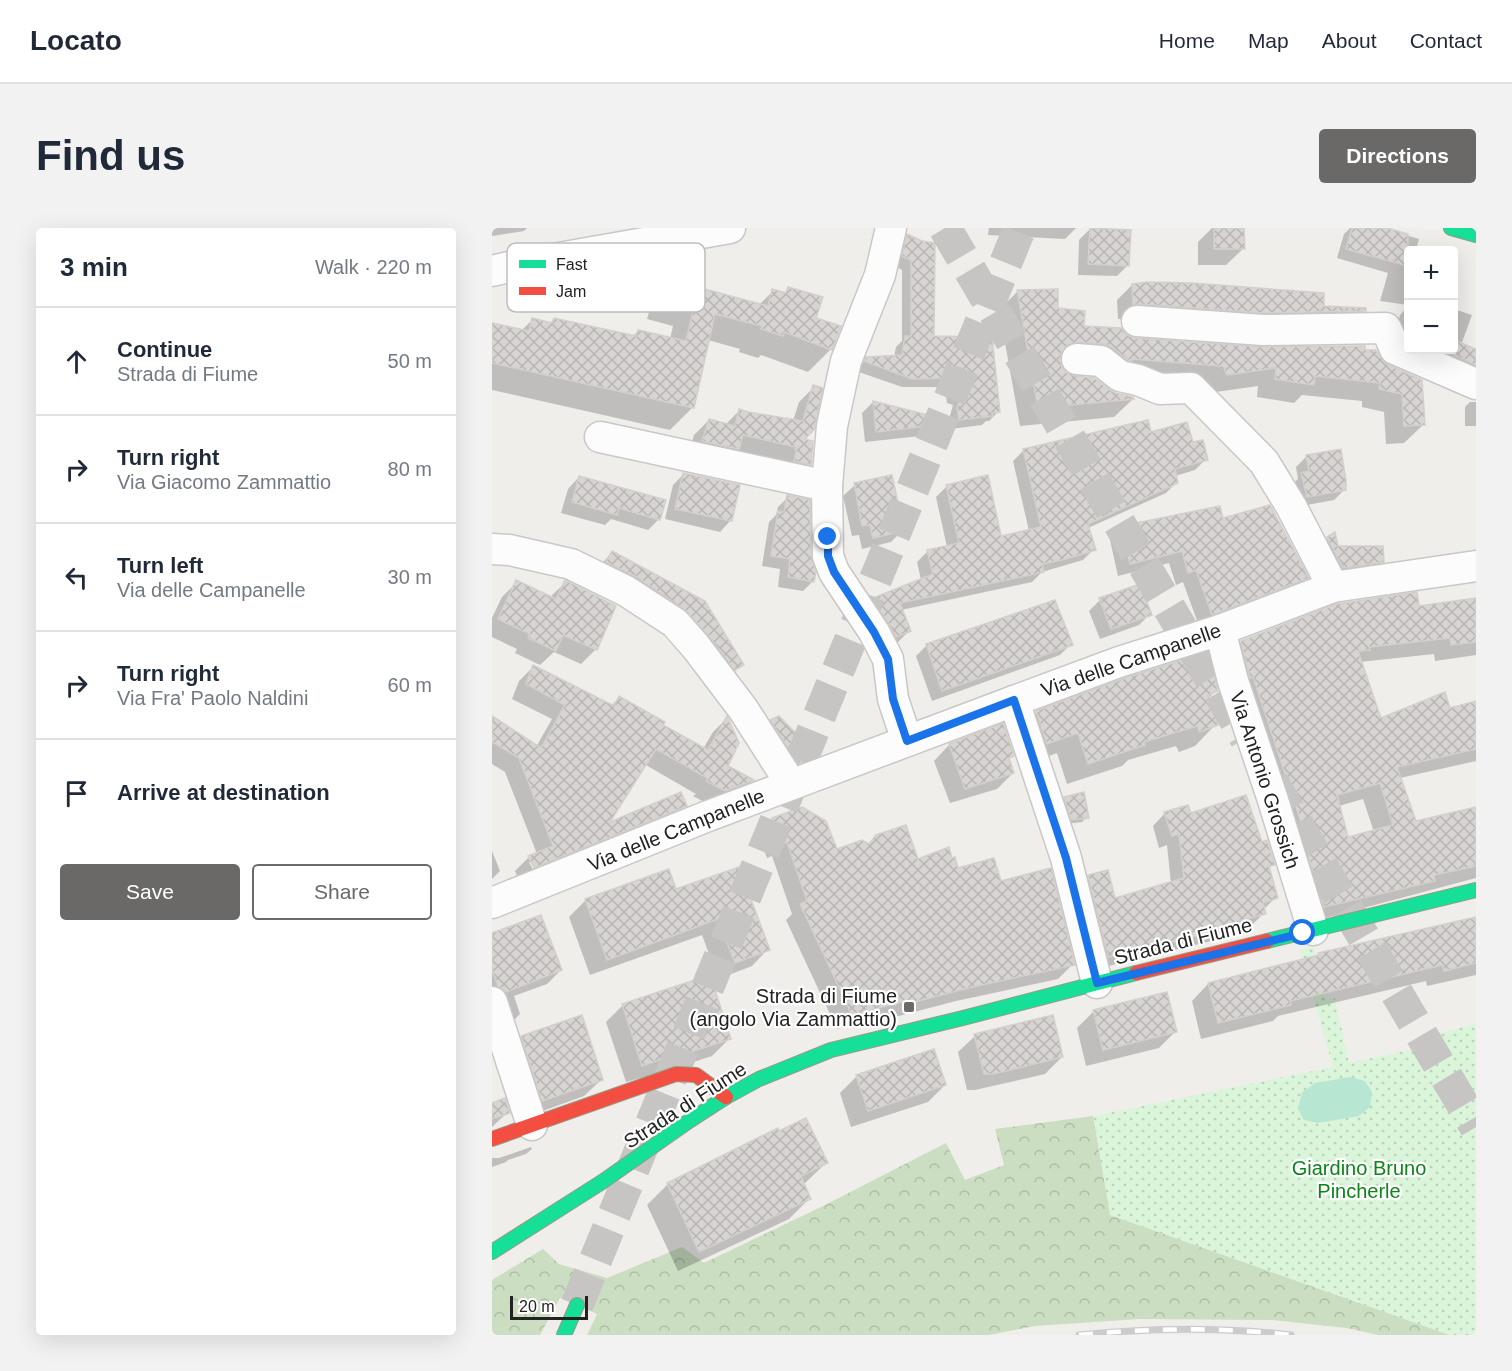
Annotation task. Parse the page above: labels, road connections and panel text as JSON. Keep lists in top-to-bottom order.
{
  "streets": {
    "main road": ["Strada di Fiume"],
    "street": ["Via delle Campanelle", "Via Antonio Grossich"]
  },
  "crossings": [
    ["Via delle Campanelle", "Via Antonio Grossich"],
    ["Via Antonio Grossich", "Strada di Fiume"]
  ],
  "parks": ["Giardino Bruno Pincherle"],
  "places": {
    "transit": ["Strada di Fiume (angolo Via Zammattio)"]
  },
  "legend": ["Fast", "Jam"],
  "scale_bar": "20 m",
  "page": {
    "header": "Locato",
    "nav": [
      "Home",
      "Map",
      "About",
      "Contact"
    ],
    "buttons": [
      "Directions",
      ["Save", "Share"]
    ],
    "title": "Find us",
    "heading": ["3 min", "Walk · 220 m"],
    "map_buttons": ["+", "−"],
    "list": [
      ["Continue", "Strada di Fiume", "50 m"],
      ["Turn right", "Via Giacomo Zammattio", "80 m"],
      ["Turn left", "Via delle Campanelle", "30 m"],
      ["Turn right", "Via Fra' Paolo Naldini", "60 m"],
      "Arrive at destination"
    ],
    "scale": "20 m"
  }
}
